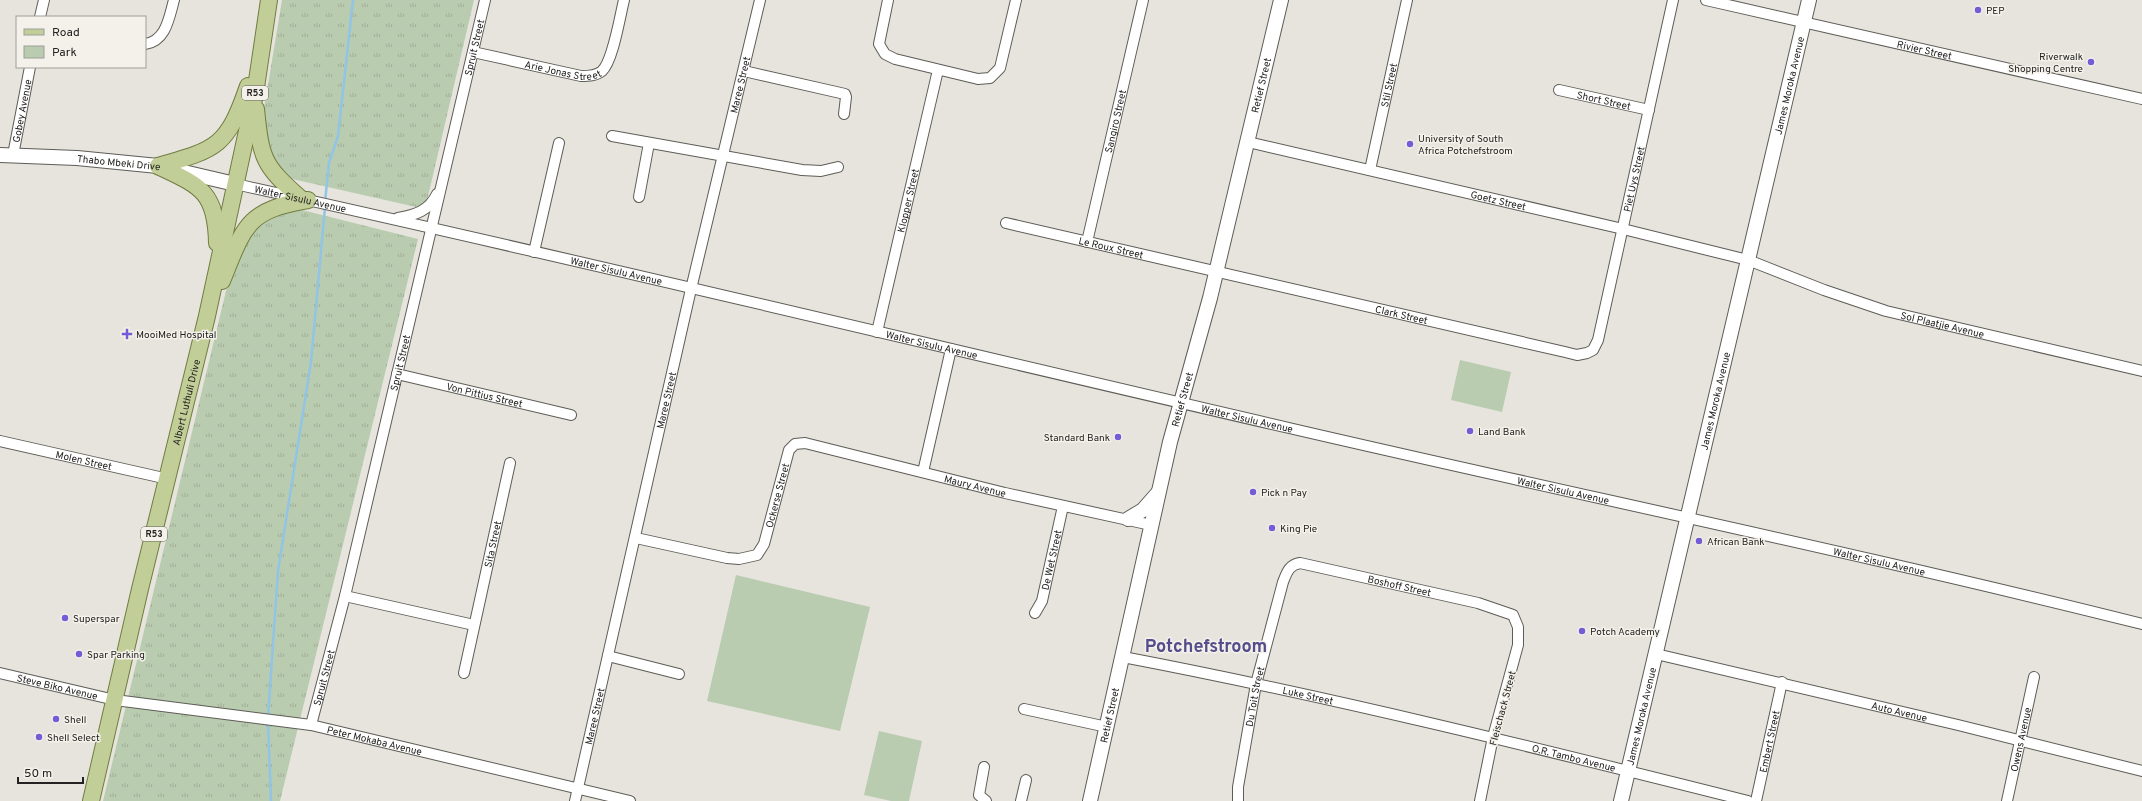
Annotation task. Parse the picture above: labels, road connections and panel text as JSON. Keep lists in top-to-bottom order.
{
  "streets": {
    "main road": ["R53", "Albert Luthuli Drive"],
    "street": [
      "Spruit Street",
      "Rivier Street",
      "Arie Jonas Street",
      "Maree Street",
      "Stil Street",
      "James Moroka Avenue",
      "Retief Street",
      "Short Street",
      "Gobey Avenue",
      "Sangiro Street",
      "Thabo Mbeki Drive",
      "Piet Uys Street",
      "Walter Sisulu Avenue",
      "Goetz Street",
      "Klopper Street",
      "Le Roux Street",
      "Clark Street",
      "Sol Plaatjie Avenue",
      "Von Pittius Street",
      "Molen Street",
      "Maury Avenue",
      "Ockerse Street",
      "Sita Street",
      "De Wet Street",
      "Boshoff Street",
      "Steve Biko Avenue",
      "Luke Street",
      "Du Toit Street",
      "Fleischack Street",
      "Auto Avenue",
      "Owens Avenue",
      "Peter Mokaba Avenue",
      "Embert Street",
      "O.R. Tambo Avenue"
    ]
  },
  "crossings": [
    ["Spruit Street", "Arie Jonas Street"],
    ["Spruit Street", "Walter Sisulu Avenue"],
    ["Spruit Street", "Von Pittius Street"],
    ["Spruit Street", "Peter Mokaba Avenue"],
    ["Rivier Street", "James Moroka Avenue"],
    ["Maree Street", "Walter Sisulu Avenue"],
    ["Maree Street", "Ockerse Street"],
    ["Maree Street", "Peter Mokaba Avenue"],
    ["Stil Street", "Goetz Street"],
    ["James Moroka Avenue", "Walter Sisulu Avenue"],
    ["James Moroka Avenue", "Goetz Street"],
    ["James Moroka Avenue", "Sol Plaatjie Avenue"],
    ["James Moroka Avenue", "Auto Avenue"],
    ["James Moroka Avenue", "O.R. Tambo Avenue"],
    ["Retief Street", "Walter Sisulu Avenue"],
    ["Retief Street", "Goetz Street"],
    ["Retief Street", "Le Roux Street"],
    ["Retief Street", "Clark Street"],
    ["Retief Street", "Maury Avenue"],
    ["Retief Street", "Luke Street"],
    ["Short Street", "Piet Uys Street"],
    ["Gobey Avenue", "Thabo Mbeki Drive"],
    ["Sangiro Street", "Le Roux Street"],
    ["Thabo Mbeki Drive", "Walter Sisulu Avenue"],
    ["Thabo Mbeki Drive", "Albert Luthuli Drive"],
    ["Piet Uys Street", "Goetz Street"],
    ["Piet Uys Street", "Clark Street"],
    ["Walter Sisulu Avenue", "Klopper Street"],
    ["Walter Sisulu Avenue", "Albert Luthuli Drive"],
    ["Goetz Street", "Sol Plaatjie Avenue"],
    ["Le Roux Street", "Clark Street"],
    ["Albert Luthuli Drive", "Molen Street"],
    ["Albert Luthuli Drive", "Steve Biko Avenue"],
    ["Albert Luthuli Drive", "Peter Mokaba Avenue"],
    ["Maury Avenue", "Ockerse Street"],
    ["Maury Avenue", "De Wet Street"],
    ["Boshoff Street", "Du Toit Street"],
    ["Boshoff Street", "Fleischack Street"],
    ["Steve Biko Avenue", "Peter Mokaba Avenue"],
    ["Luke Street", "Du Toit Street"],
    ["Luke Street", "Fleischack Street"],
    ["Luke Street", "O.R. Tambo Avenue"],
    ["Fleischack Street", "O.R. Tambo Avenue"],
    ["Auto Avenue", "Owens Avenue"],
    ["Auto Avenue", "Embert Street"]
  ],
  "districts": ["Potchefstroom"],
  "places": {
    "other": [
      "PEP",
      "Riverwalk Shopping Centre",
      "University of South Africa Potchefstroom",
      "Land Bank",
      "Standard Bank",
      "Pick n Pay",
      "King Pie",
      "African Bank",
      "Superspar",
      "Potch Academy",
      "Spar Parking",
      "Shell",
      "Shell Select"
    ],
    "health": ["MooiMed Hospital"]
  },
  "legend": ["Road", "Park"],
  "scale_bar": "50 m"
}
